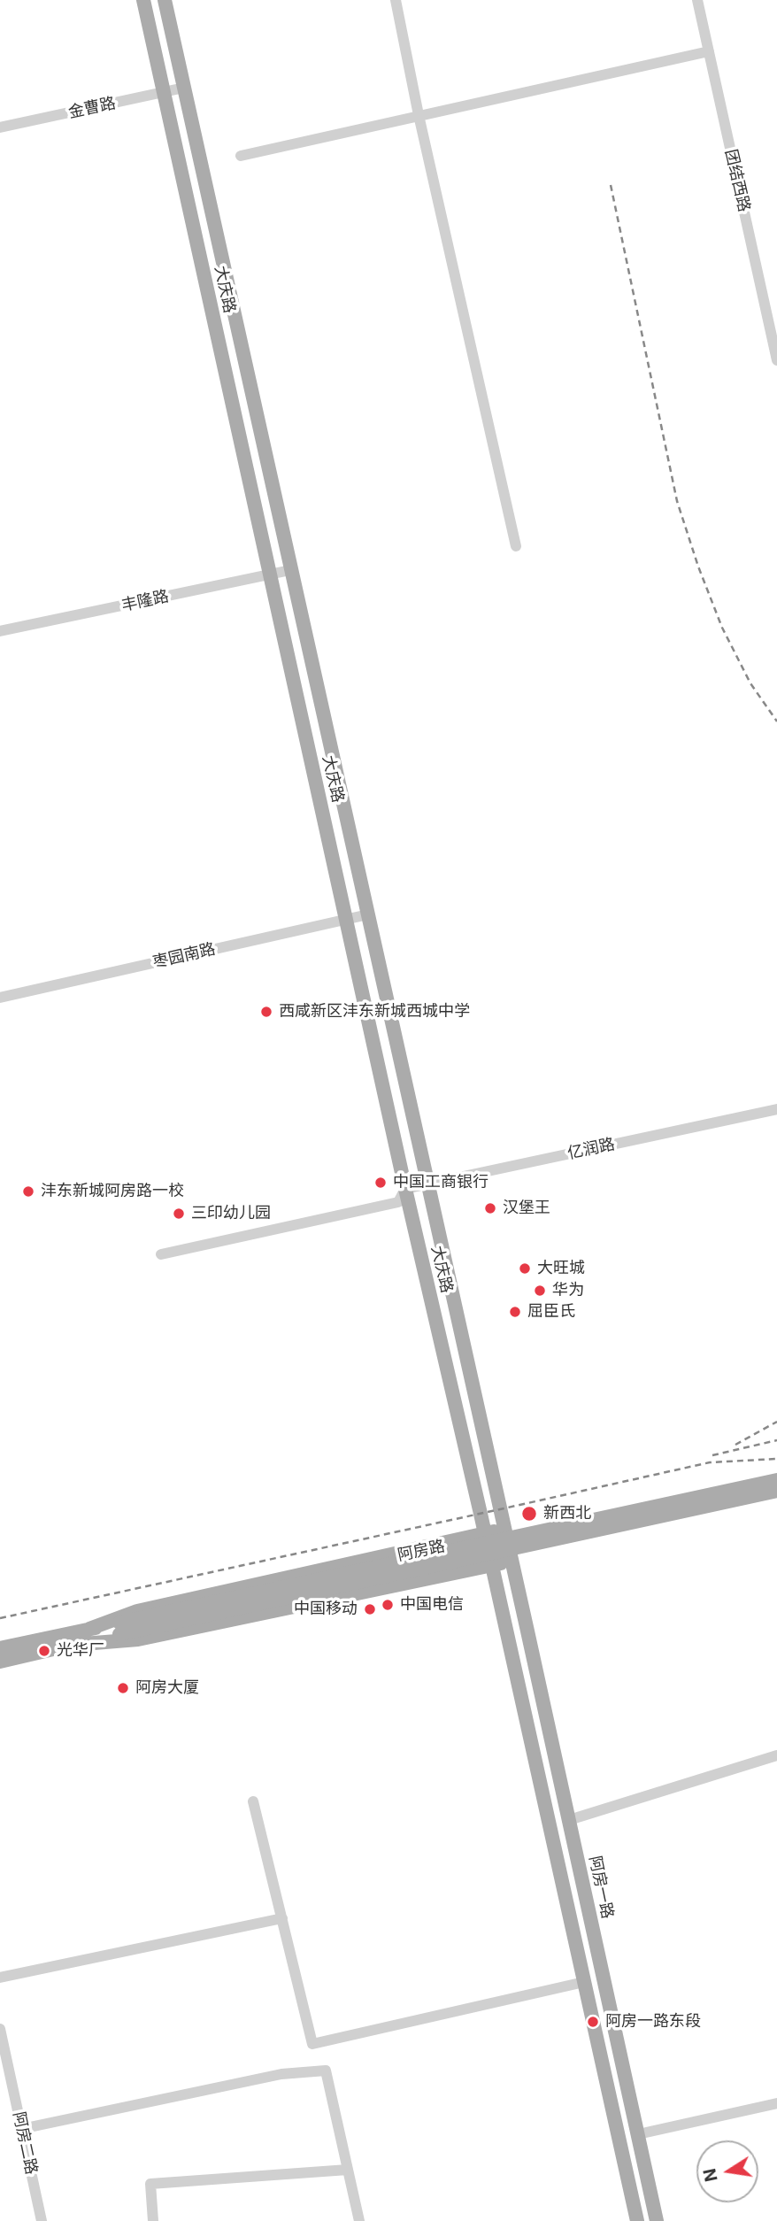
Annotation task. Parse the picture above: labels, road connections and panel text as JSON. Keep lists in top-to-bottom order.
{
  "streets": {
    "main road": ["大庆路", "阿房路", "阿房一路"],
    "street": [
      "金曹路",
      "团结西路",
      "丰隆路",
      "枣园南路",
      "亿润路",
      "阿房二路"
    ]
  },
  "crossings": [
    ["金曹路", "大庆路"],
    ["大庆路", "丰隆路"],
    ["大庆路", "枣园南路"],
    ["大庆路", "亿润路"],
    ["大庆路", "阿房路"],
    ["大庆路", "阿房一路"],
    ["阿房路", "阿房一路"]
  ],
  "places": [
    "西咸新区沣东新城西城中学",
    "中国工商银行",
    "沣东新城阿房路一校",
    "汉堡王",
    "三印幼儿园",
    "大旺城",
    "华为",
    "屈臣氏",
    "新西北",
    "中国电信",
    "中国移动",
    "光华厂",
    "阿房大厦",
    "阿房一路东段"
  ],
  "north": "left"
}
